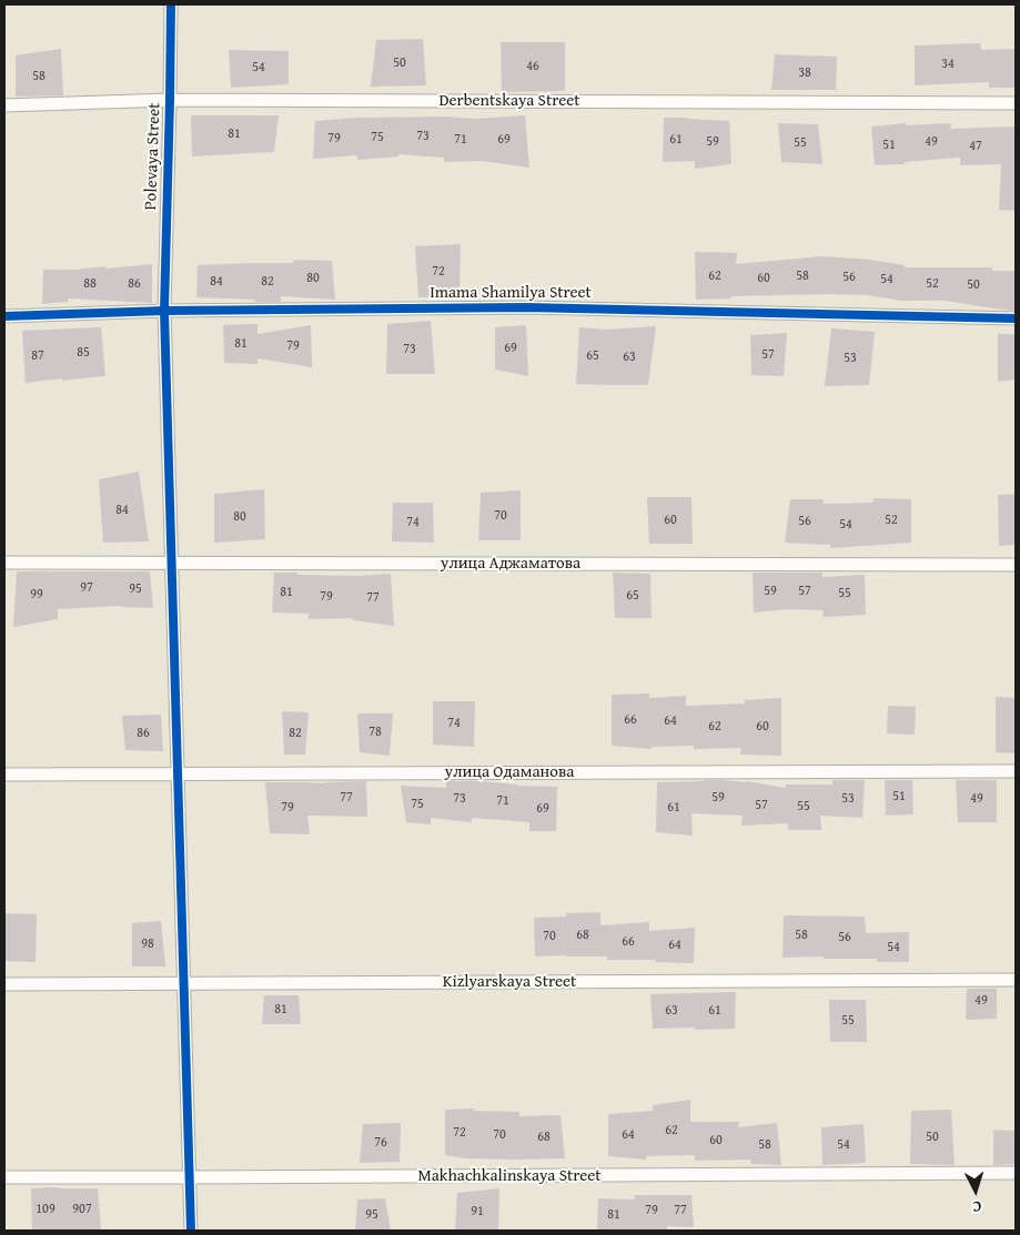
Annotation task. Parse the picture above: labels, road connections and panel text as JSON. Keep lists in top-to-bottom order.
{
  "streets": {
    "street": [
      "Derbentskaya Street",
      "Polevaya Street",
      "Imama Shamilya Street",
      "улица Аджаматова",
      "улица Одаманова",
      "Kizlyarskaya Street",
      "Makhachkalinskaya Street"
    ]
  },
  "crossings": [
    ["Derbentskaya Street", "Polevaya Street"],
    ["Polevaya Street", "Imama Shamilya Street"],
    ["Polevaya Street", "улица Аджаматова"],
    ["Polevaya Street", "улица Одаманова"],
    ["Polevaya Street", "Kizlyarskaya Street"],
    ["Polevaya Street", "Makhachkalinskaya Street"]
  ],
  "house_numbers": [
    "50",
    "34",
    "46",
    "54",
    "38",
    "58",
    "81",
    "73",
    "75",
    "79",
    "71",
    "69",
    "61",
    "59",
    "49",
    "55",
    "51",
    "47",
    "72",
    "62",
    "58",
    "56",
    "80",
    "60",
    "54",
    "84",
    "82",
    "88",
    "86",
    "52",
    "50",
    "81",
    "79",
    "69",
    "73",
    "85",
    "57",
    "87",
    "65",
    "63",
    "53",
    "84",
    "70",
    "80",
    "60",
    "52",
    "56",
    "74",
    "54",
    "97",
    "95",
    "59",
    "57",
    "81",
    "55",
    "99",
    "65",
    "79",
    "77",
    "66",
    "64",
    "74",
    "62",
    "60",
    "78",
    "86",
    "82",
    "51",
    "77",
    "59",
    "73",
    "53",
    "49",
    "71",
    "75",
    "57",
    "55",
    "79",
    "61",
    "69",
    "68",
    "58",
    "70",
    "56",
    "66",
    "98",
    "64",
    "54",
    "49",
    "81",
    "63",
    "61",
    "55",
    "62",
    "72",
    "70",
    "64",
    "68",
    "50",
    "60",
    "76",
    "58",
    "54",
    "109",
    "907",
    "79",
    "77",
    "91",
    "95",
    "81"
  ],
  "north": "bottom"
}
